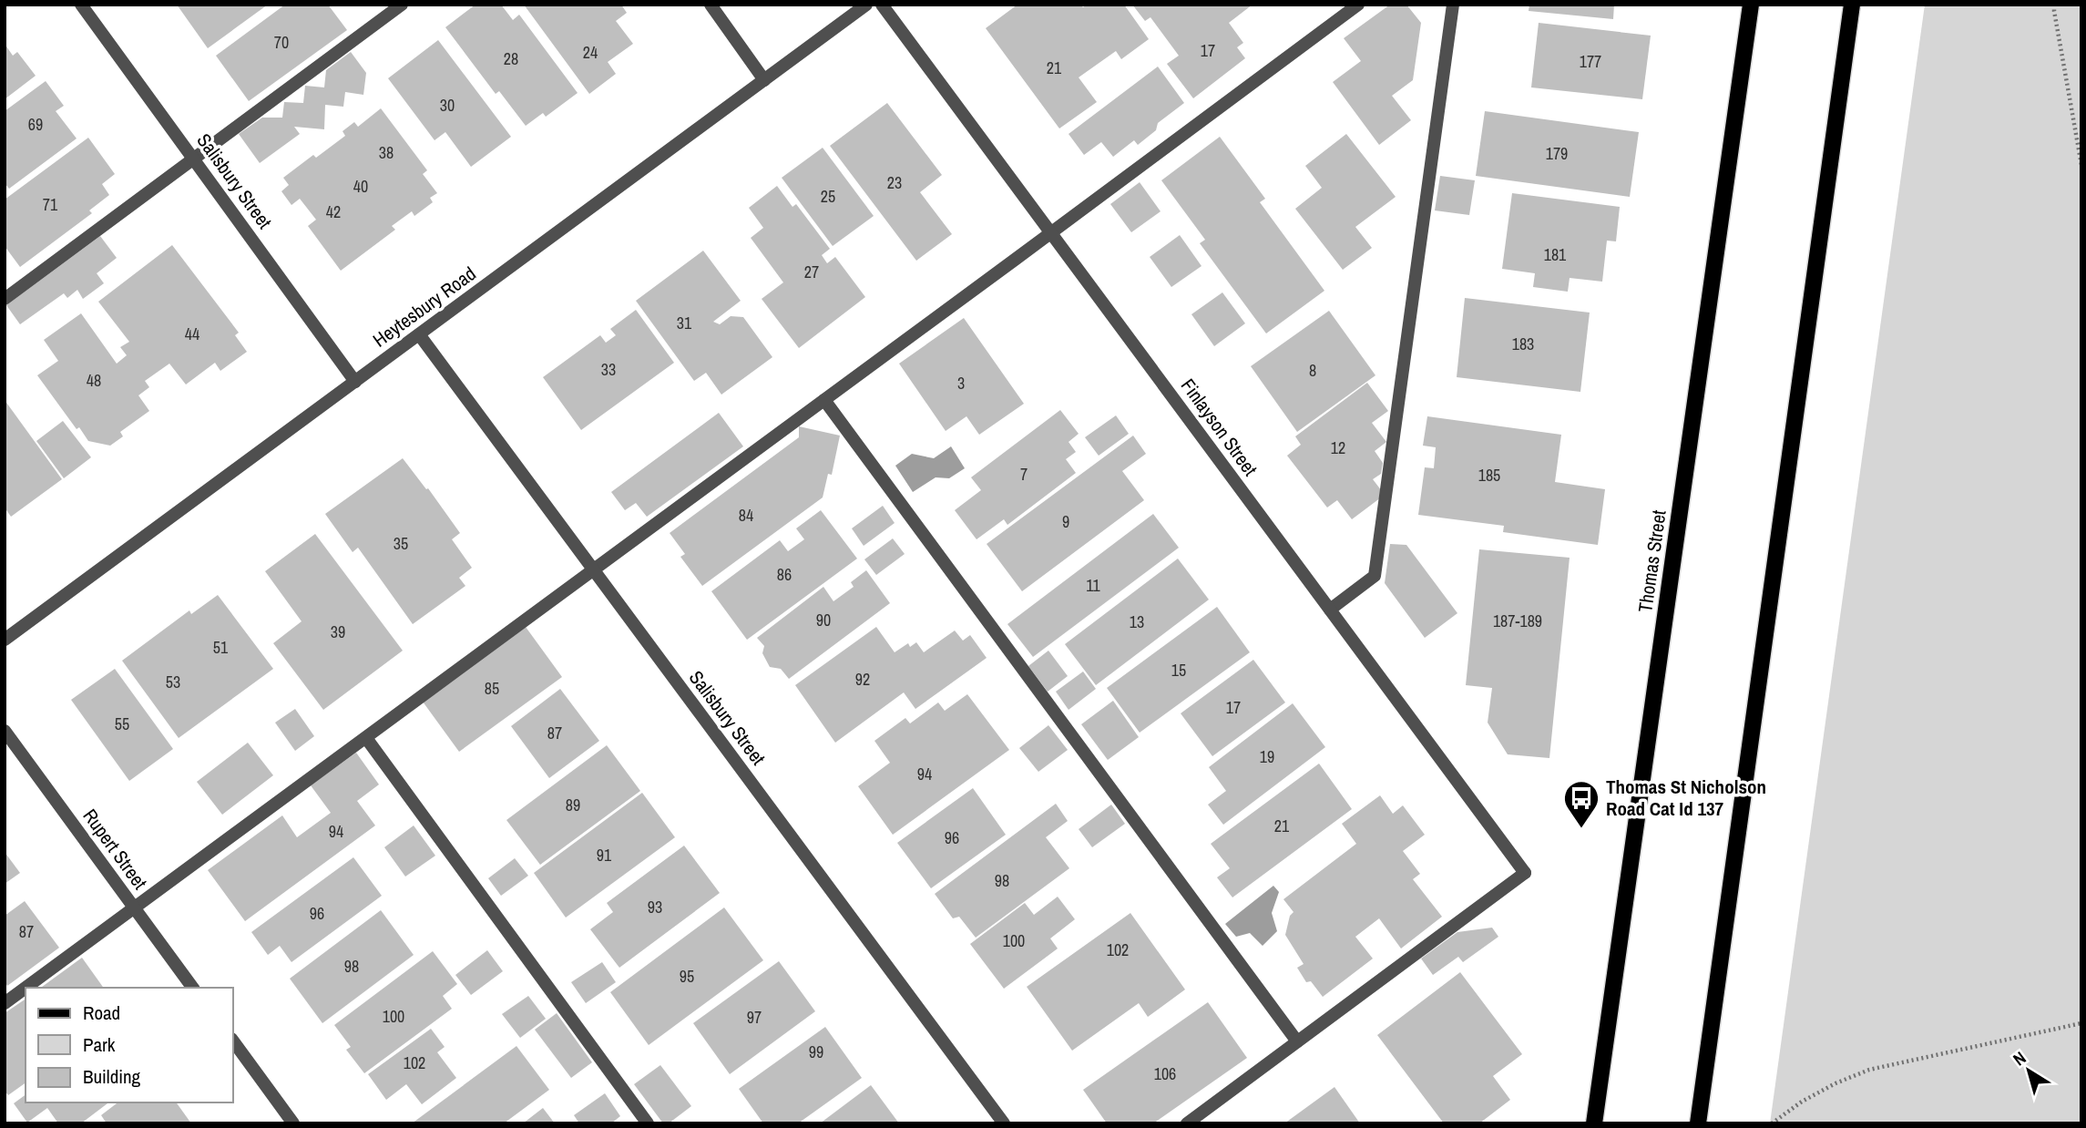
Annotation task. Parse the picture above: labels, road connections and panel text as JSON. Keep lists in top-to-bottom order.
{
  "streets": {
    "main road": ["Thomas Street"],
    "street": [
      "Salisbury Street",
      "Heytesbury Road",
      "Finlayson Street",
      "Rupert Street"
    ]
  },
  "crossings": [
    ["Salisbury Street", "Heytesbury Road"]
  ],
  "places": {
    "bus stop": ["Thomas St Nicholson Road Cat Id 137"]
  },
  "house_numbers": [
    "70",
    "17",
    "24",
    "28",
    "177",
    "21",
    "30",
    "69",
    "38",
    "179",
    "23",
    "40",
    "25",
    "71",
    "42",
    "181",
    "27",
    "31",
    "44",
    "183",
    "33",
    "8",
    "48",
    "3",
    "12",
    "7",
    "185",
    "84",
    "9",
    "35",
    "86",
    "11",
    "90",
    "187-189",
    "13",
    "39",
    "51",
    "15",
    "92",
    "53",
    "85",
    "17",
    "55",
    "87",
    "19",
    "94",
    "89",
    "21",
    "94",
    "96",
    "91",
    "98",
    "93",
    "96",
    "87",
    "100",
    "102",
    "98",
    "95",
    "100",
    "97",
    "99",
    "102",
    "106"
  ],
  "legend": ["Road", "Park", "Building"],
  "north": "top left"
}
